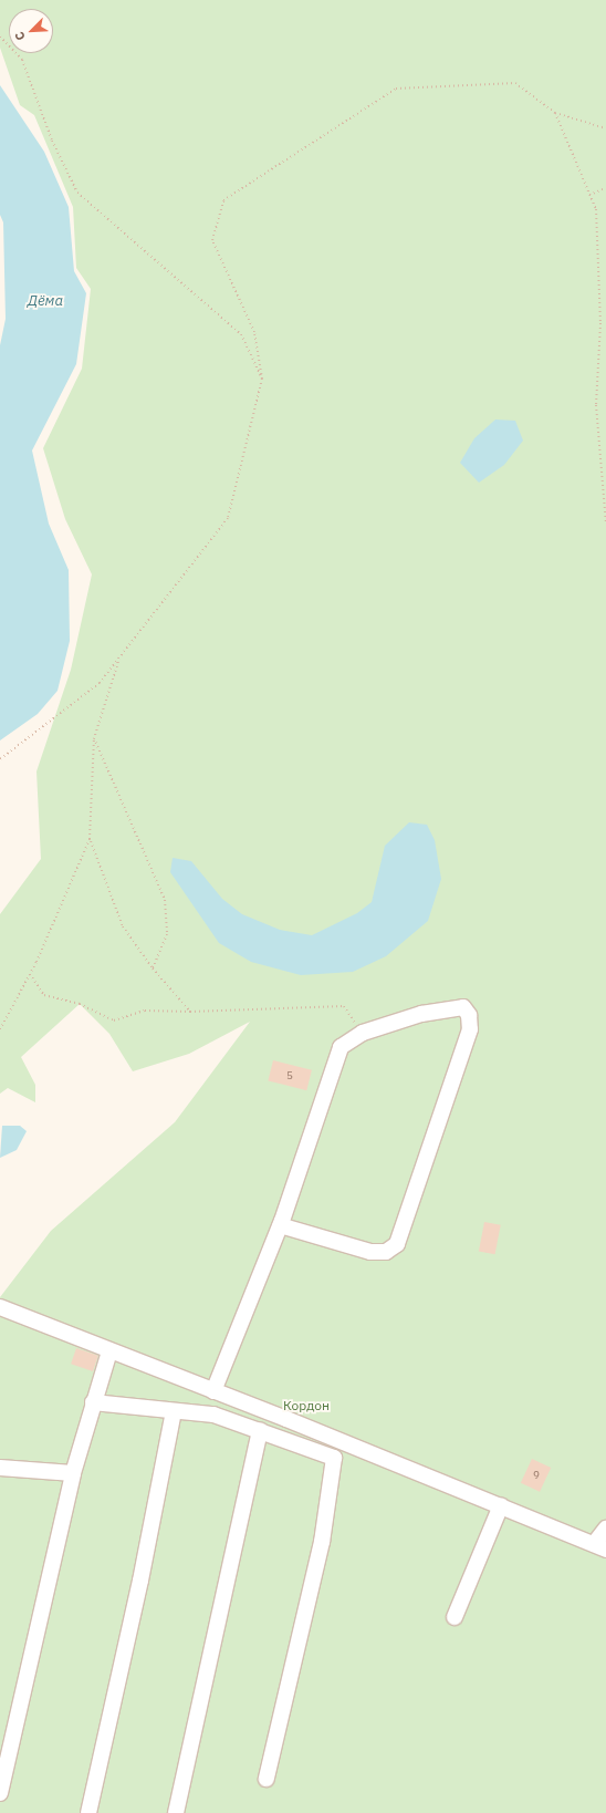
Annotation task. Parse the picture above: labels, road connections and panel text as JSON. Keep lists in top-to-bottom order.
{
  "water": ["Дёма"],
  "parks": ["Кордон"],
  "house_numbers": ["5", "9"],
  "north": "bottom left"
}
